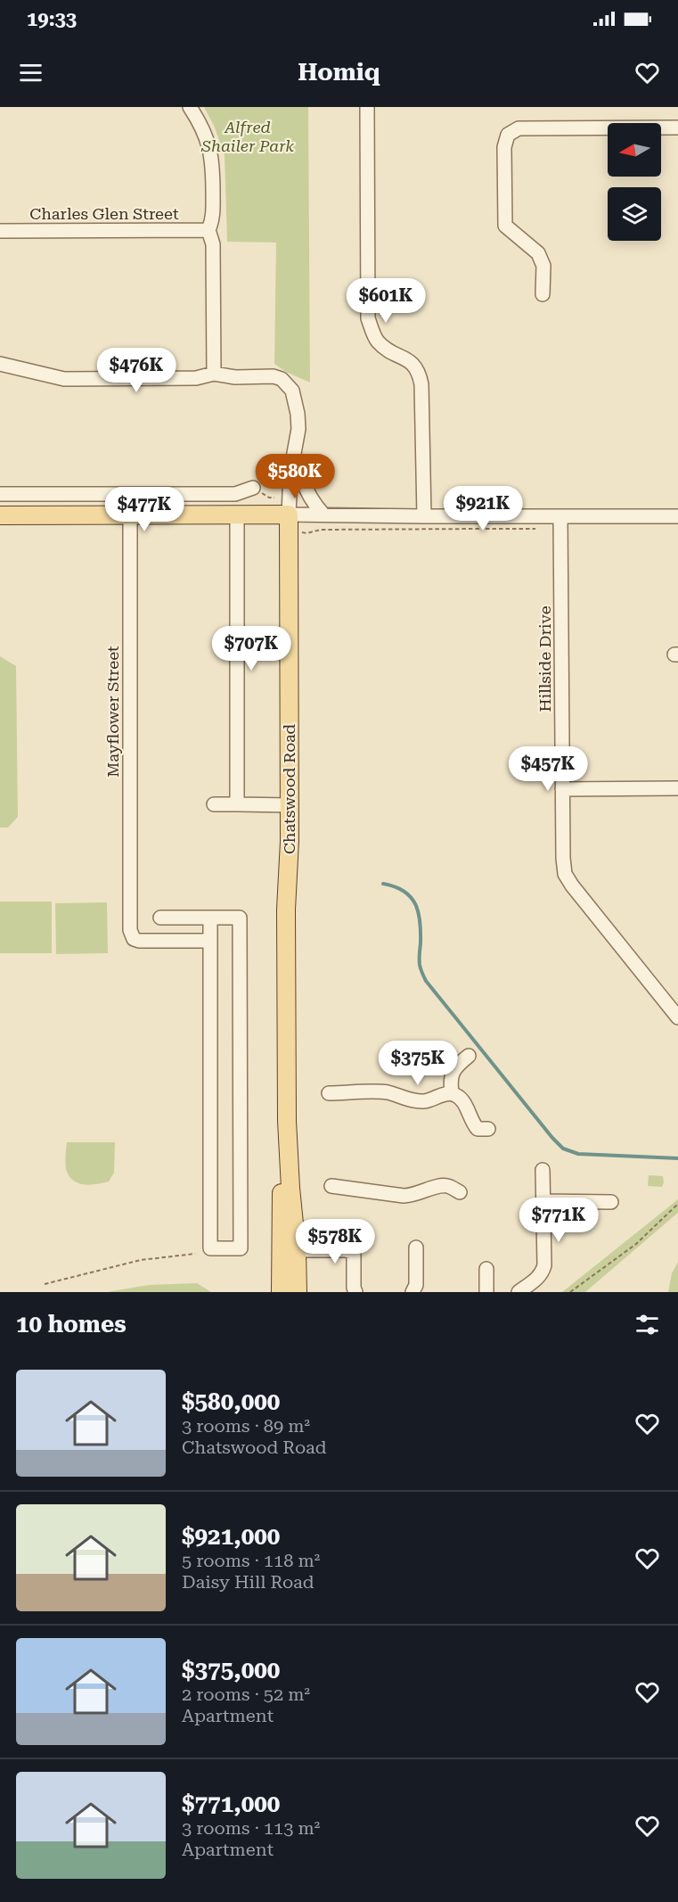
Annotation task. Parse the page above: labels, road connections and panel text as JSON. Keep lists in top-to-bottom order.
{
  "streets": {
    "main road": ["Chatswood Road"],
    "street": ["Charles Glen Street", "Hillside Drive", "Mayflower Street"]
  },
  "parks": ["Alfred Shailer Park"],
  "north": "left",
  "page": {
    "status": "19:33",
    "header": "Homiq",
    "price": [
      "$601K",
      "$476K",
      "$580K",
      "$921K",
      "$477K",
      "$707K",
      "$457K",
      "$375K",
      "$771K",
      "$578K"
    ],
    "heading": "10 homes",
    "list": [
      {
        "name": "$580,000",
        "note": "3 rooms · 89 m² · Chatswood Road"
      },
      {
        "name": "$921,000",
        "note": "5 rooms · 118 m² · Daisy Hill Road"
      },
      {
        "name": "$375,000",
        "note": "2 rooms · 52 m² · Apartment"
      },
      {
        "name": "$771,000",
        "note": "3 rooms · 113 m² · Apartment"
      }
    ]
  }
}
